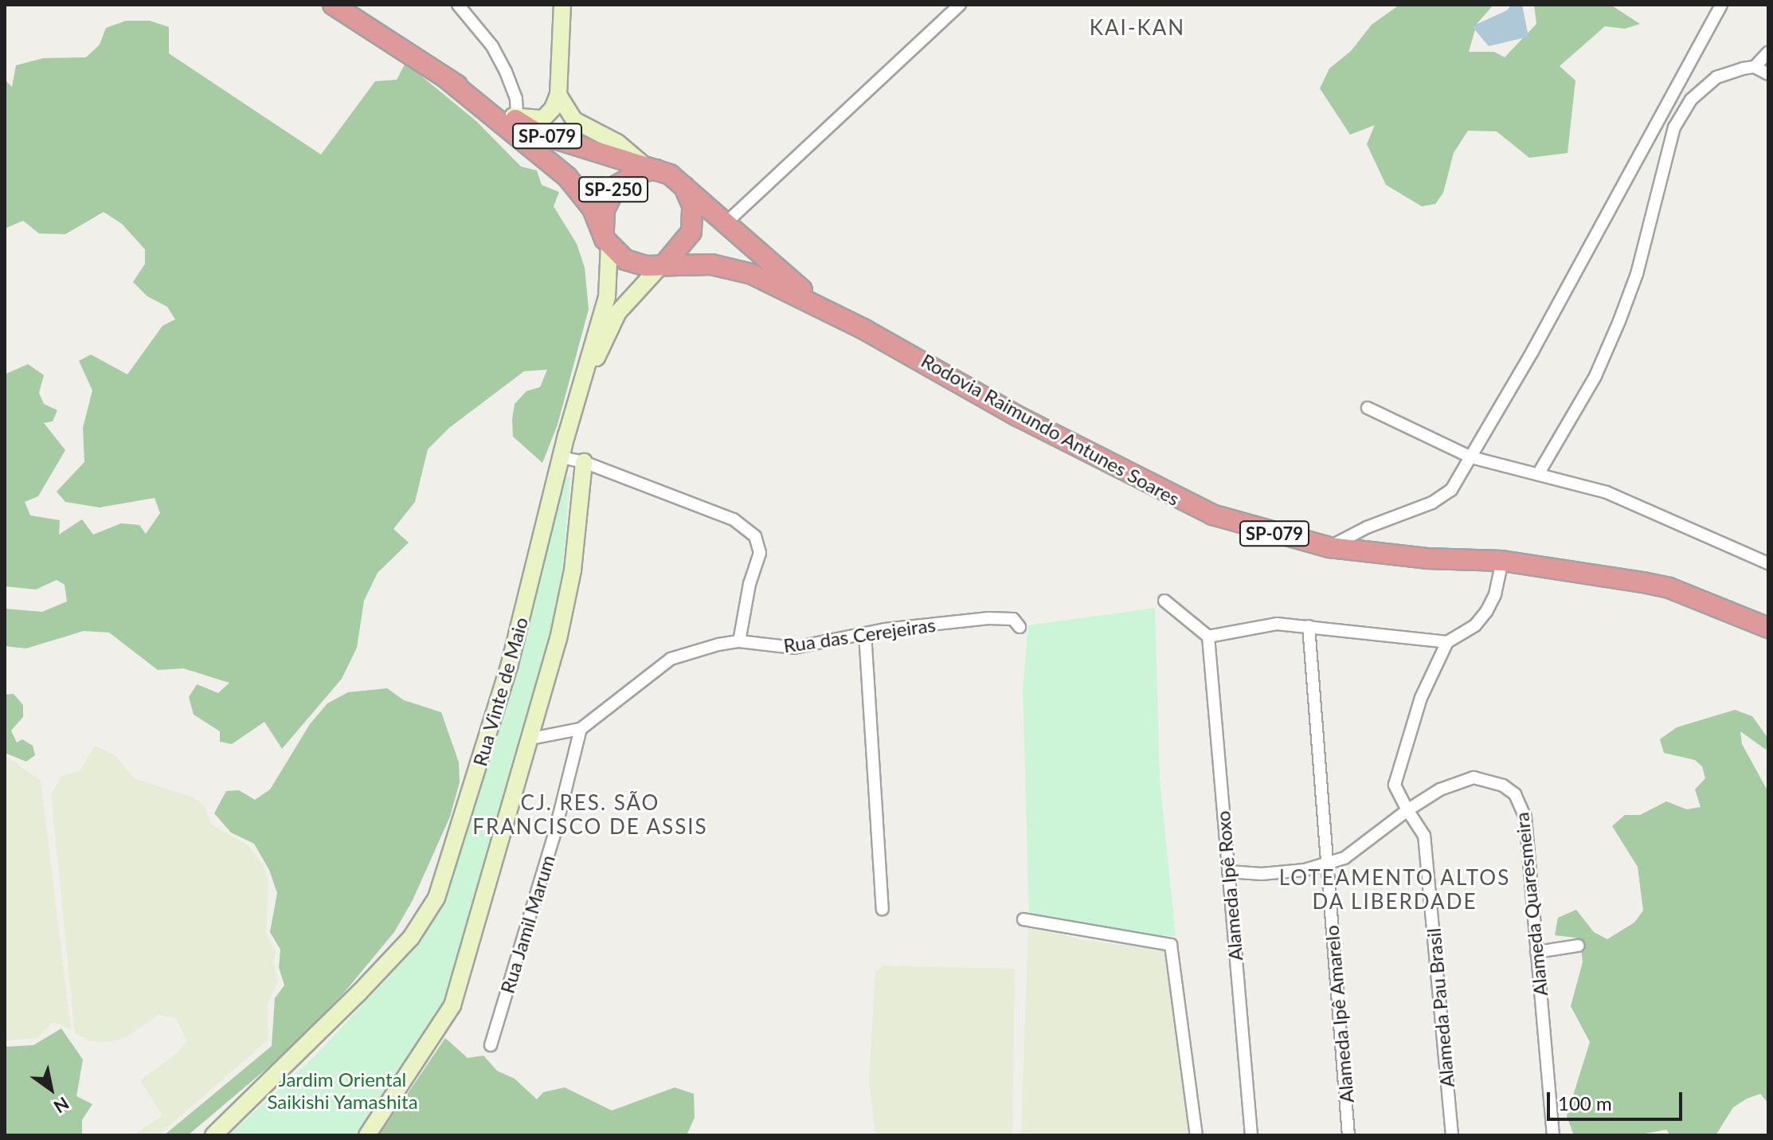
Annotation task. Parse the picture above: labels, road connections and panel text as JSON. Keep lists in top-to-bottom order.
{
  "streets": {
    "highway": ["SP-079", "SP-250", "Rodovia Raimundo Antunes Soares"],
    "main road": ["Rua Vinte de Maio"],
    "street": [
      "Rua das Cerejeiras",
      "Alameda Ipê Roxo",
      "Alameda Quaresmeira",
      "Rua Jamil Marum",
      "Alameda Pau Brasil",
      "Alameda Ipê Amarelo"
    ]
  },
  "crossings": [
    ["SP-079", "SP-250"],
    ["SP-079", "Rodovia Raimundo Antunes Soares"],
    ["SP-079", "Rua Vinte de Maio"],
    ["SP-250", "Rua Vinte de Maio"],
    ["Rua das Cerejeiras", "Rua Jamil Marum"],
    ["Alameda Ipê Roxo", "Alameda Quaresmeira"],
    ["Alameda Quaresmeira", "Alameda Pau Brasil"],
    ["Alameda Quaresmeira", "Alameda Ipê Amarelo"]
  ],
  "districts": ["KAI-KAN", "CJ. RES. SÃO FRANCISCO DE ASSIS", "LOTEAMENTO ALTOS DA LIBERDADE"],
  "parks": ["Jardim Oriental Saikishi Yamashita"],
  "scale_bar": "100 m",
  "north": "bottom right"
}
